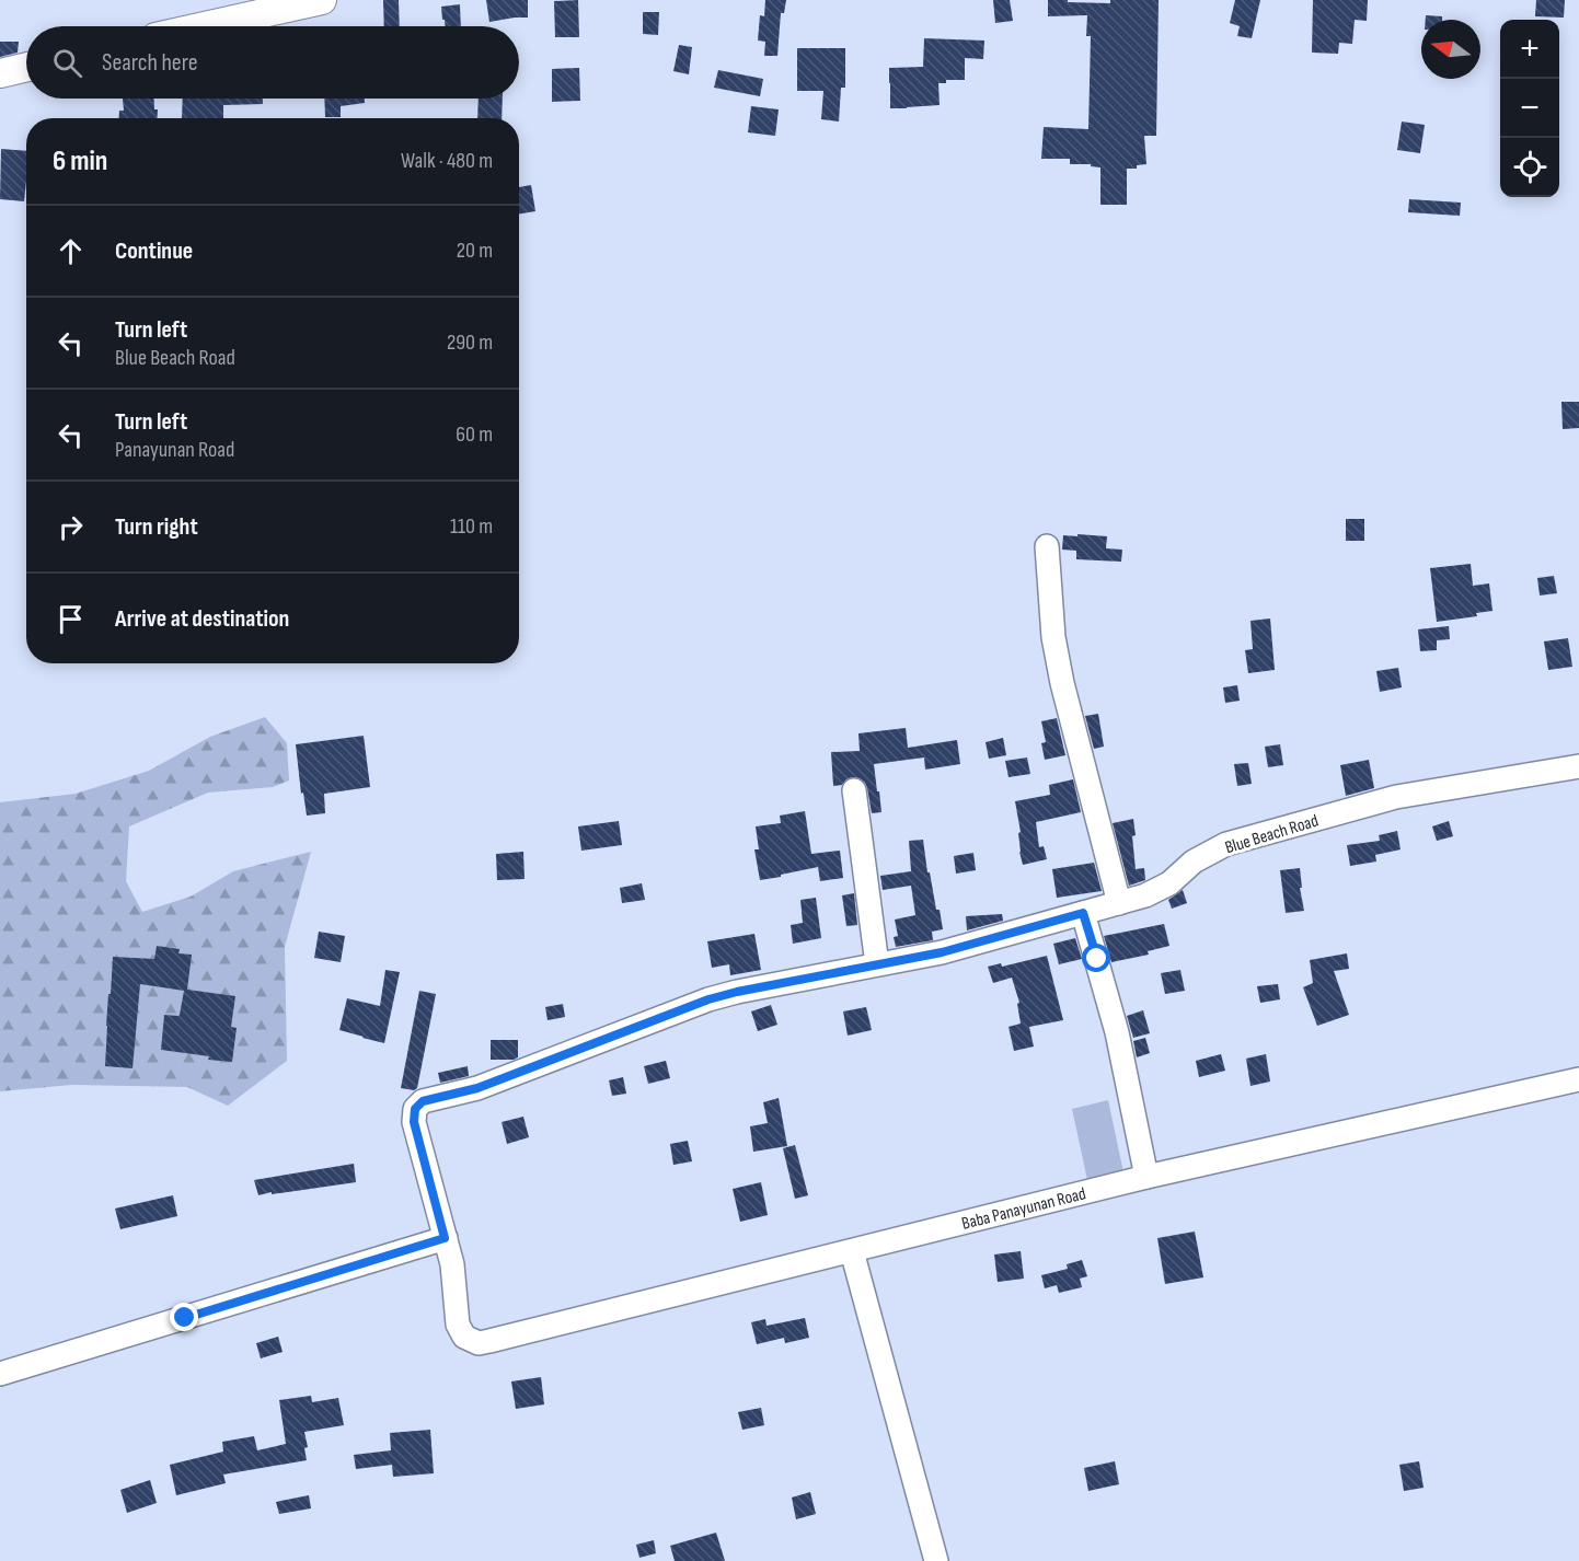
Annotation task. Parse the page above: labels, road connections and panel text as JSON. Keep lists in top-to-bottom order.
{
  "streets": {
    "street": ["Blue Beach Road", "Baba Panayunan Road"]
  },
  "crossings": [
    ["Blue Beach Road", "Baba Panayunan Road"]
  ],
  "north": "left",
  "page": {
    "map_buttons": ["+", "−"],
    "search": "Search here",
    "heading": ["6 min", "Walk · 480 m"],
    "list": [
      ["Continue", "20 m"],
      ["Turn left", "Blue Beach Road", "290 m"],
      ["Turn left", "Panayunan Road", "60 m"],
      ["Turn right", "110 m"],
      "Arrive at destination"
    ]
  }
}
